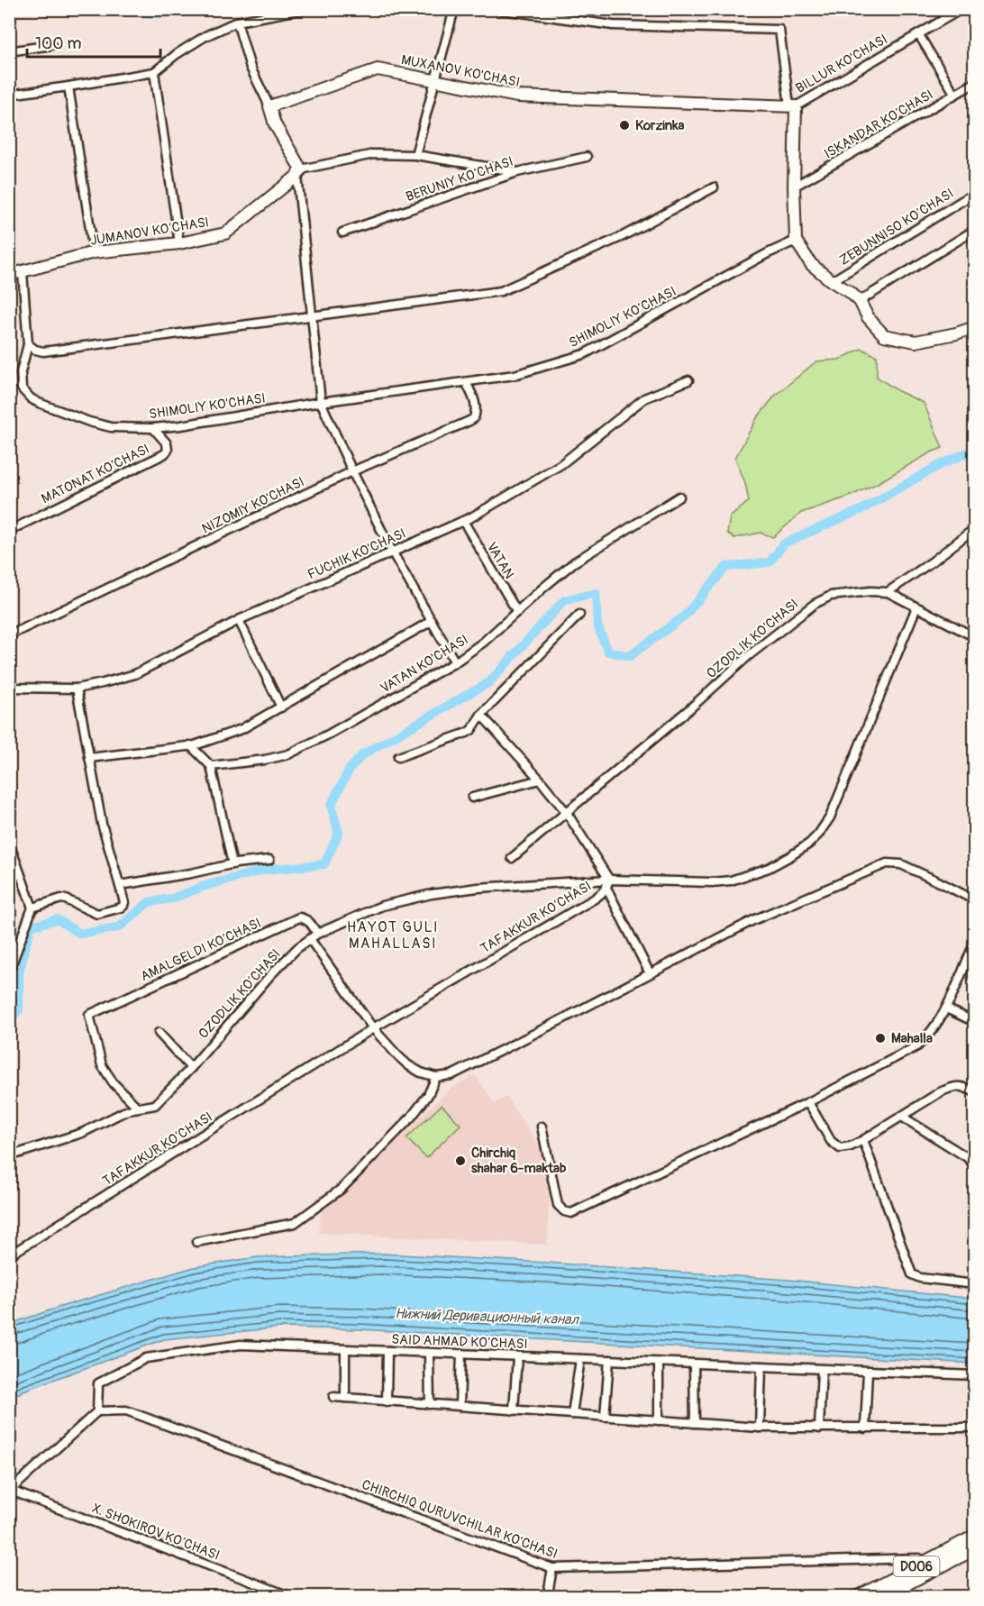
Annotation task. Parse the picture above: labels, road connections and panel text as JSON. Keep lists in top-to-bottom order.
{
  "streets": {
    "main road": ["D006"],
    "street": [
      "BILLUR KO'CHASI",
      "MUXANOV KO'CHASI",
      "ISKANDAR KO‘CHASI",
      "BERUNIY KO‘CHASI",
      "ZEBUNNISO KO‘CHASI",
      "JUMANOV KO‘CHASI",
      "SHIMOLIY KO‘CHASI",
      "SHIMOLIY KO'CHASI",
      "MATONAT KO‘CHASI",
      "NIZOMIY KO'CHASI",
      "FUCHIK KO'CHASI",
      "VATAN",
      "OZODLIK KO‘CHASI",
      "VATAN KO'CHASI",
      "TAFAKKUR KO‘CHASI",
      "AMALGELDI KO‘CHASI",
      "SAID AHMAD KO‘CHASI",
      "CHIRCHIQ QURUVCHILAR KO'CHASI",
      "X. SHOKIROV KO‘CHASI"
    ]
  },
  "crossings": [
    ["BILLUR KO'CHASI", "MUXANOV KO'CHASI"],
    ["BILLUR KO'CHASI", "ISKANDAR KO‘CHASI"],
    ["BILLUR KO'CHASI", "SHIMOLIY KO‘CHASI"],
    ["BERUNIY KO‘CHASI", "JUMANOV KO‘CHASI"],
    ["JUMANOV KO‘CHASI", "SHIMOLIY KO'CHASI"],
    ["SHIMOLIY KO‘CHASI", "SHIMOLIY KO'CHASI"],
    ["SHIMOLIY KO‘CHASI", "NIZOMIY KO'CHASI"],
    ["SHIMOLIY KO'CHASI", "MATONAT KO‘CHASI"],
    ["FUCHIK KO'CHASI", "VATAN"],
    ["VATAN", "VATAN KO'CHASI"],
    ["OZODLIK KO‘CHASI", "TAFAKKUR KO‘CHASI"],
    ["OZODLIK KO‘CHASI", "AMALGELDI KO‘CHASI"],
    ["SAID AHMAD KO‘CHASI", "CHIRCHIQ QURUVCHILAR KO'CHASI"],
    ["CHIRCHIQ QURUVCHILAR KO'CHASI", "D006"]
  ],
  "districts": ["HAYOT GULI MAHALLASI"],
  "water": ["Нижний Деривационный канал"],
  "places": ["Korzinka", "Mahalla", "Chirchiq shahar 6-maktab"],
  "scale_bar": "100 m"
}
